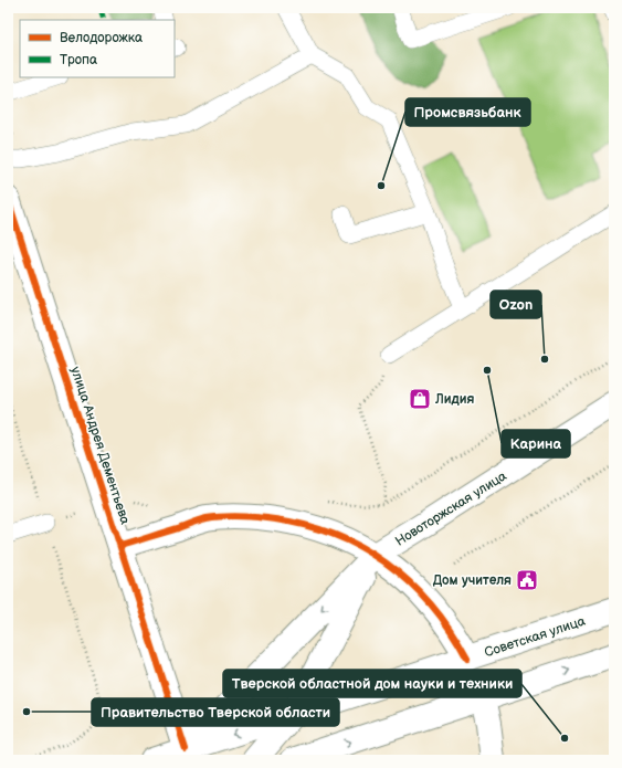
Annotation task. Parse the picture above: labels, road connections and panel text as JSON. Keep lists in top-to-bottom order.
{
  "streets": {
    "main road": ["улица Андрея Дементьева", "Новоторжская улица", "Советская улица"]
  },
  "crossings": [
    ["улица Андрея Дементьева", "Новоторжская улица"],
    ["улица Андрея Дементьева", "Советская улица"],
    ["Новоторжская улица", "Советская улица"]
  ],
  "places": {
    "other": [
      "Промсвязьбанк",
      "Ozon",
      "Карина",
      "Правительство Тверской области",
      "Тверской областной дом науки и техники"
    ],
    "shop": ["Лидия"],
    "public building": ["Дом учителя"]
  },
  "legend": ["Велодорожка", "Тропа"]
}
